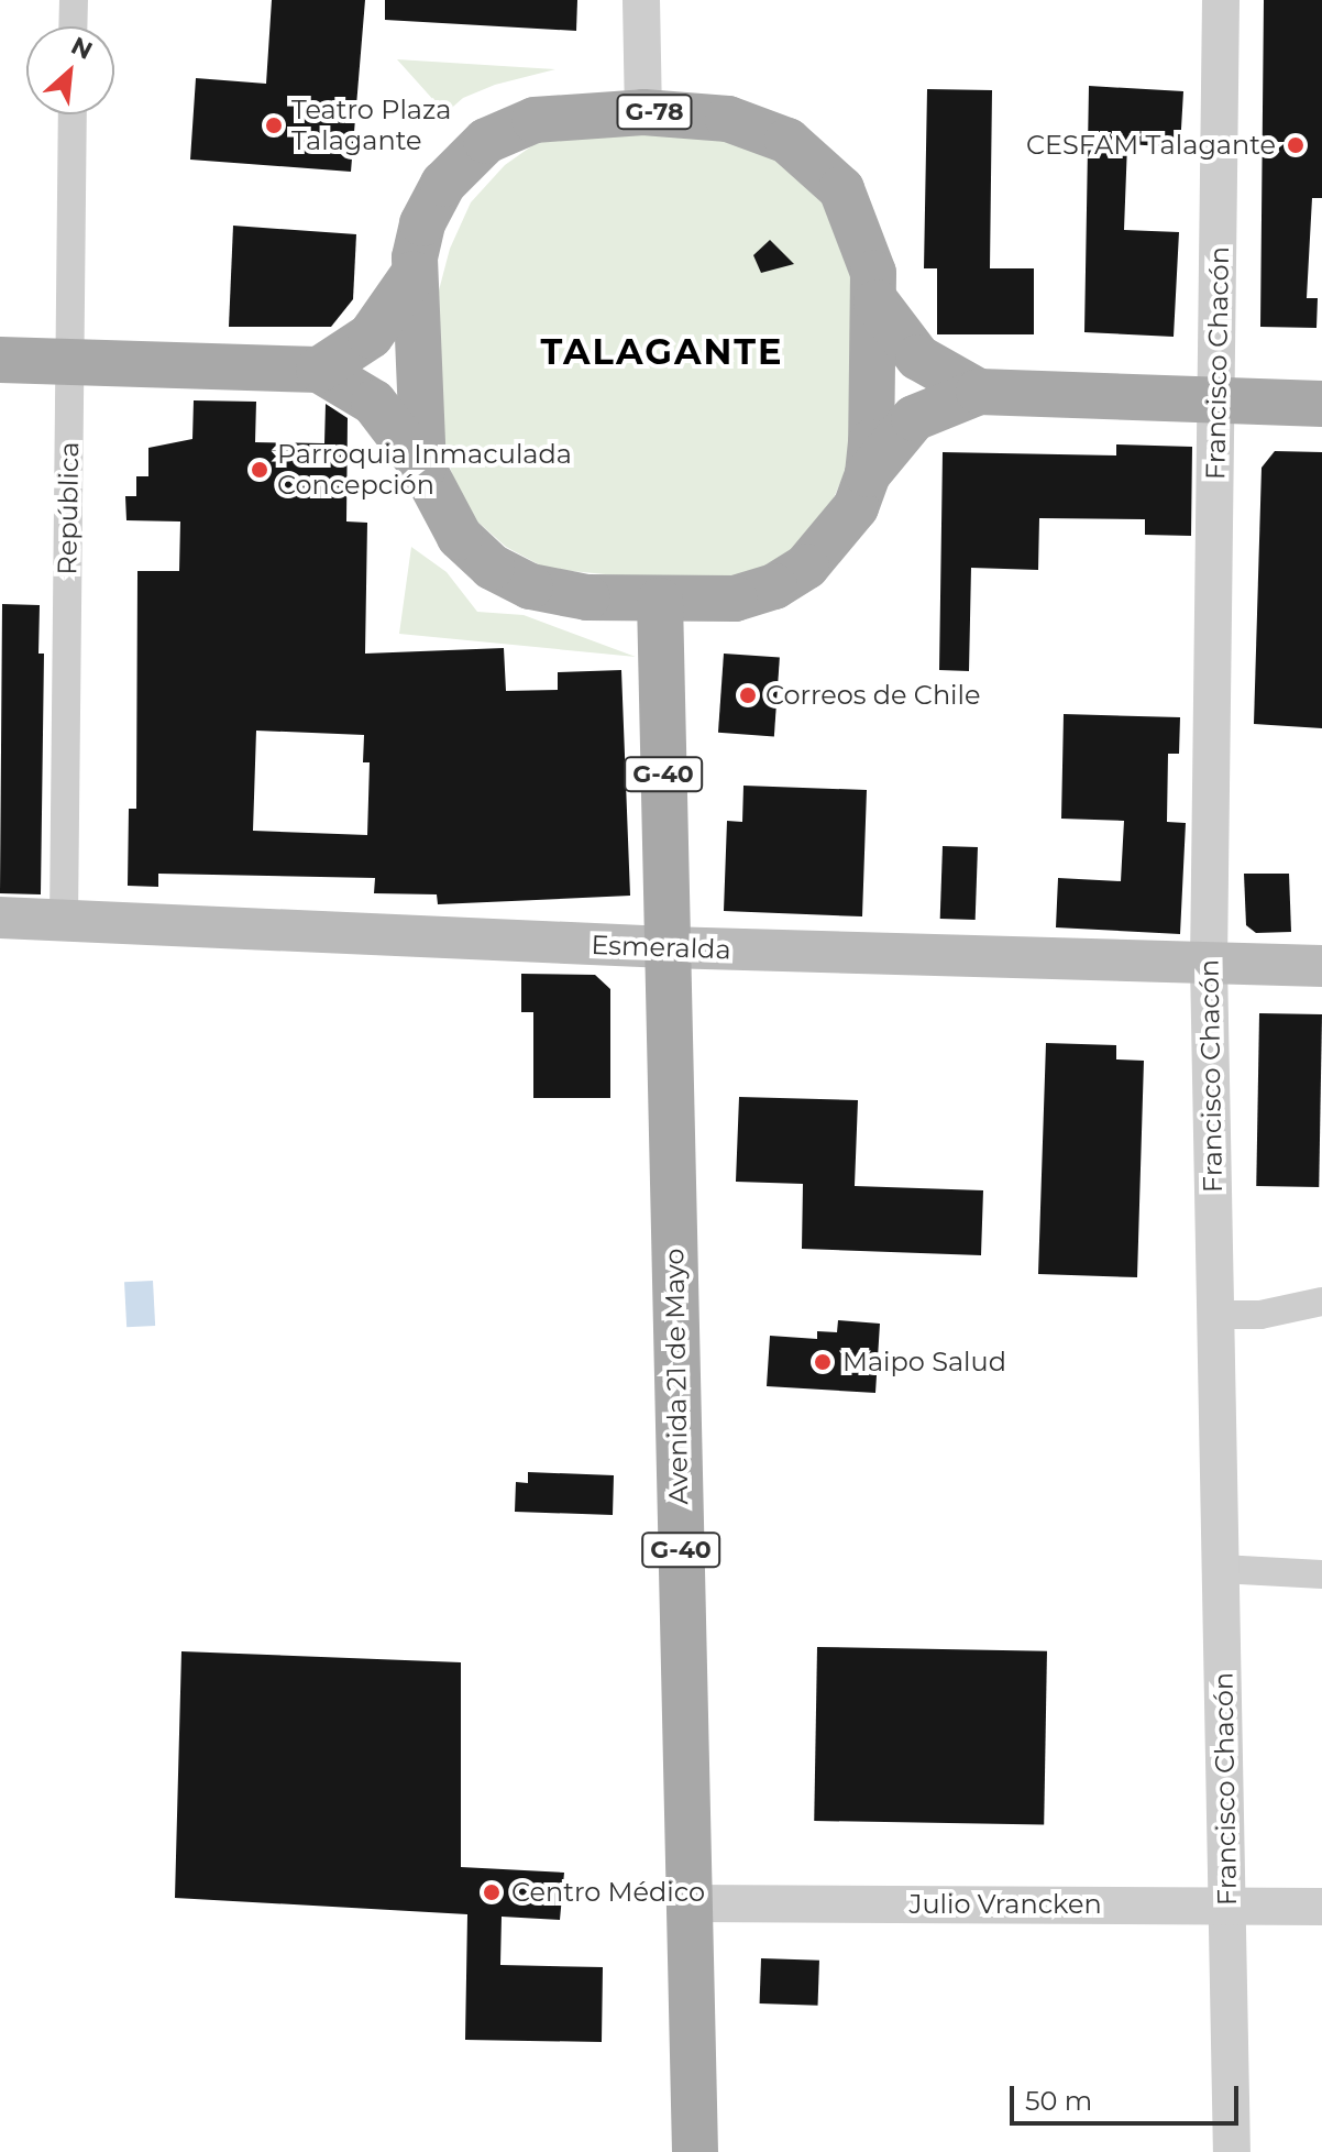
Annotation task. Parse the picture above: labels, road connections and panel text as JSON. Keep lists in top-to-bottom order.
{
  "streets": {
    "main road": [
      "G-78",
      "G-40",
      "Esmeralda",
      "Avenida 21 de Mayo"
    ],
    "street": ["Francisco Chacón", "República", "Julio Vrancken"]
  },
  "crossings": [
    ["G-78", "Francisco Chacón"],
    ["G-78", "República"],
    ["G-78", "Avenida 21 de Mayo"],
    ["Francisco Chacón", "Esmeralda"],
    ["Francisco Chacón", "Julio Vrancken"],
    ["República", "Esmeralda"],
    ["Esmeralda", "Avenida 21 de Mayo"],
    ["Avenida 21 de Mayo", "Julio Vrancken"]
  ],
  "districts": ["TALAGANTE"],
  "places": [
    "Teatro Plaza Talagante",
    "CESFAM Talagante",
    "Parroquia Inmaculada Concepción",
    "Correos de Chile",
    "Maipo Salud",
    "Centro Médico"
  ],
  "scale_bar": "50 m",
  "north": "top right"
}
